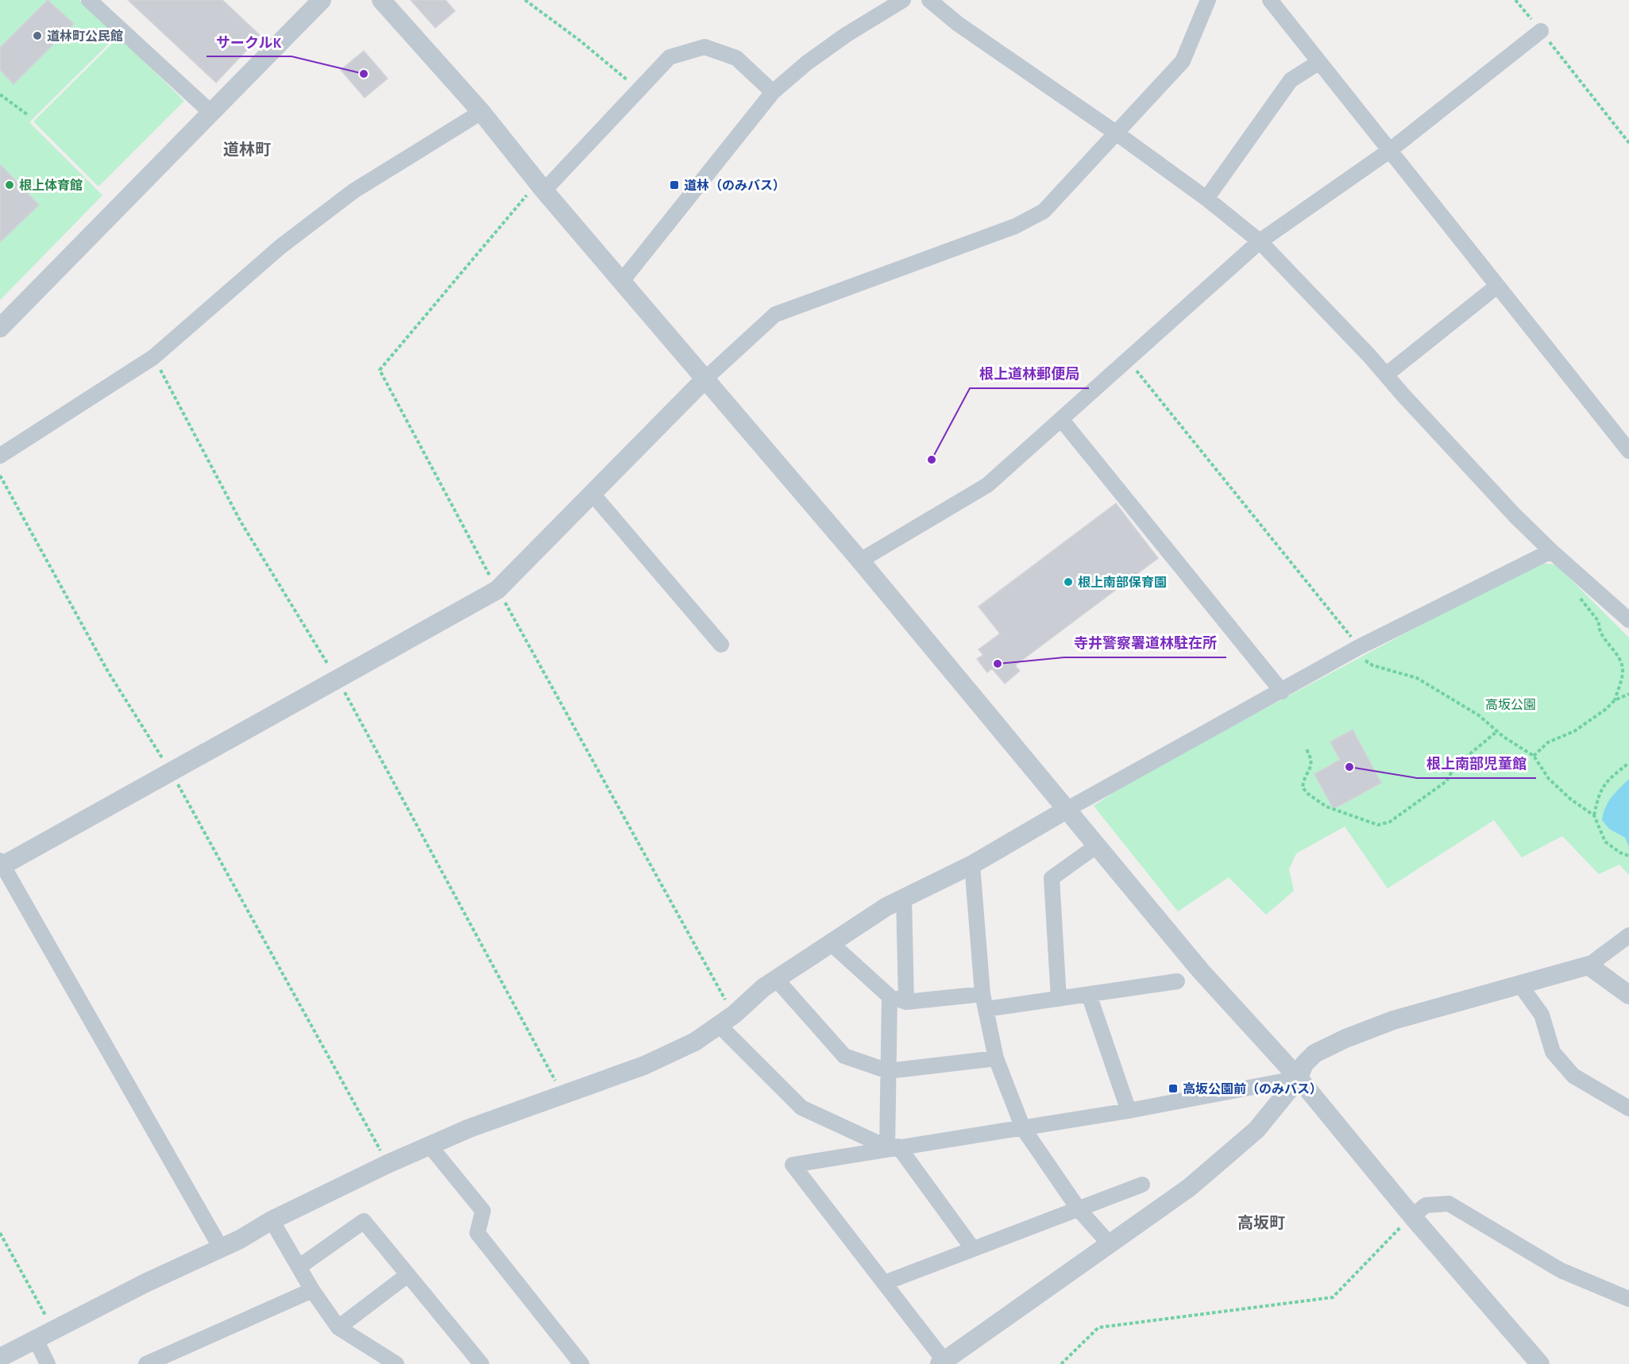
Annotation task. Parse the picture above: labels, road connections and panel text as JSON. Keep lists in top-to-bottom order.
{
  "districts": ["道林町", "高坂町"],
  "parks": ["高坂公園"],
  "places": {
    "other": [
      "道林町公民館",
      "サークルK",
      "根上体育館",
      "根上道林郵便局",
      "根上南部保育園",
      "寺井警察署道林駐在所",
      "根上南部児童館"
    ],
    "transit": ["道林（のみバス）", "高坂公園前（のみバス）"]
  }
}
